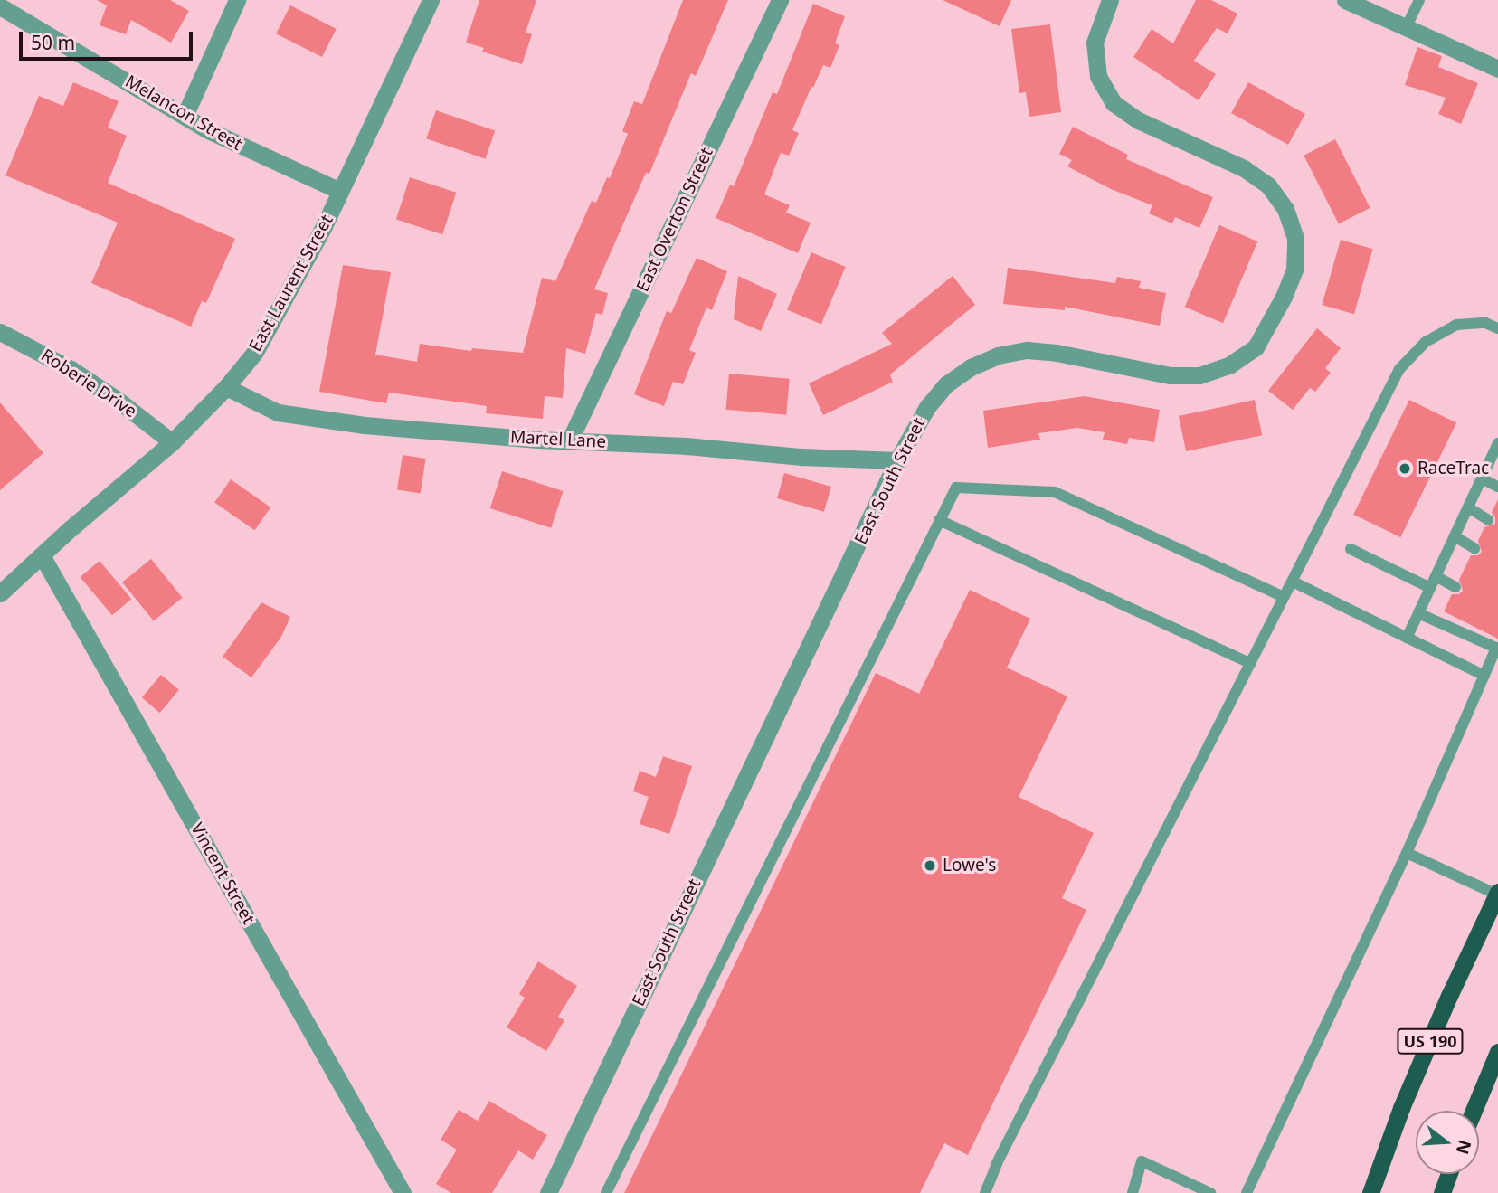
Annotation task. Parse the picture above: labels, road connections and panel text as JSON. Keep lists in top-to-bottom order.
{
  "streets": {
    "highway": ["US 190"],
    "street": [
      "Melancon Street",
      "East Overton Street",
      "East Laurent Street",
      "Roberie Drive",
      "Martel Lane",
      "East South Street",
      "Vincent Street"
    ]
  },
  "crossings": [
    ["Melancon Street", "East Laurent Street"],
    ["East Overton Street", "Martel Lane"],
    ["East Laurent Street", "Roberie Drive"],
    ["East Laurent Street", "Martel Lane"],
    ["East Laurent Street", "Vincent Street"],
    ["Martel Lane", "East South Street"]
  ],
  "places": ["RaceTrac", "Lowe's"],
  "scale_bar": "50 m",
  "north": "right"
}
